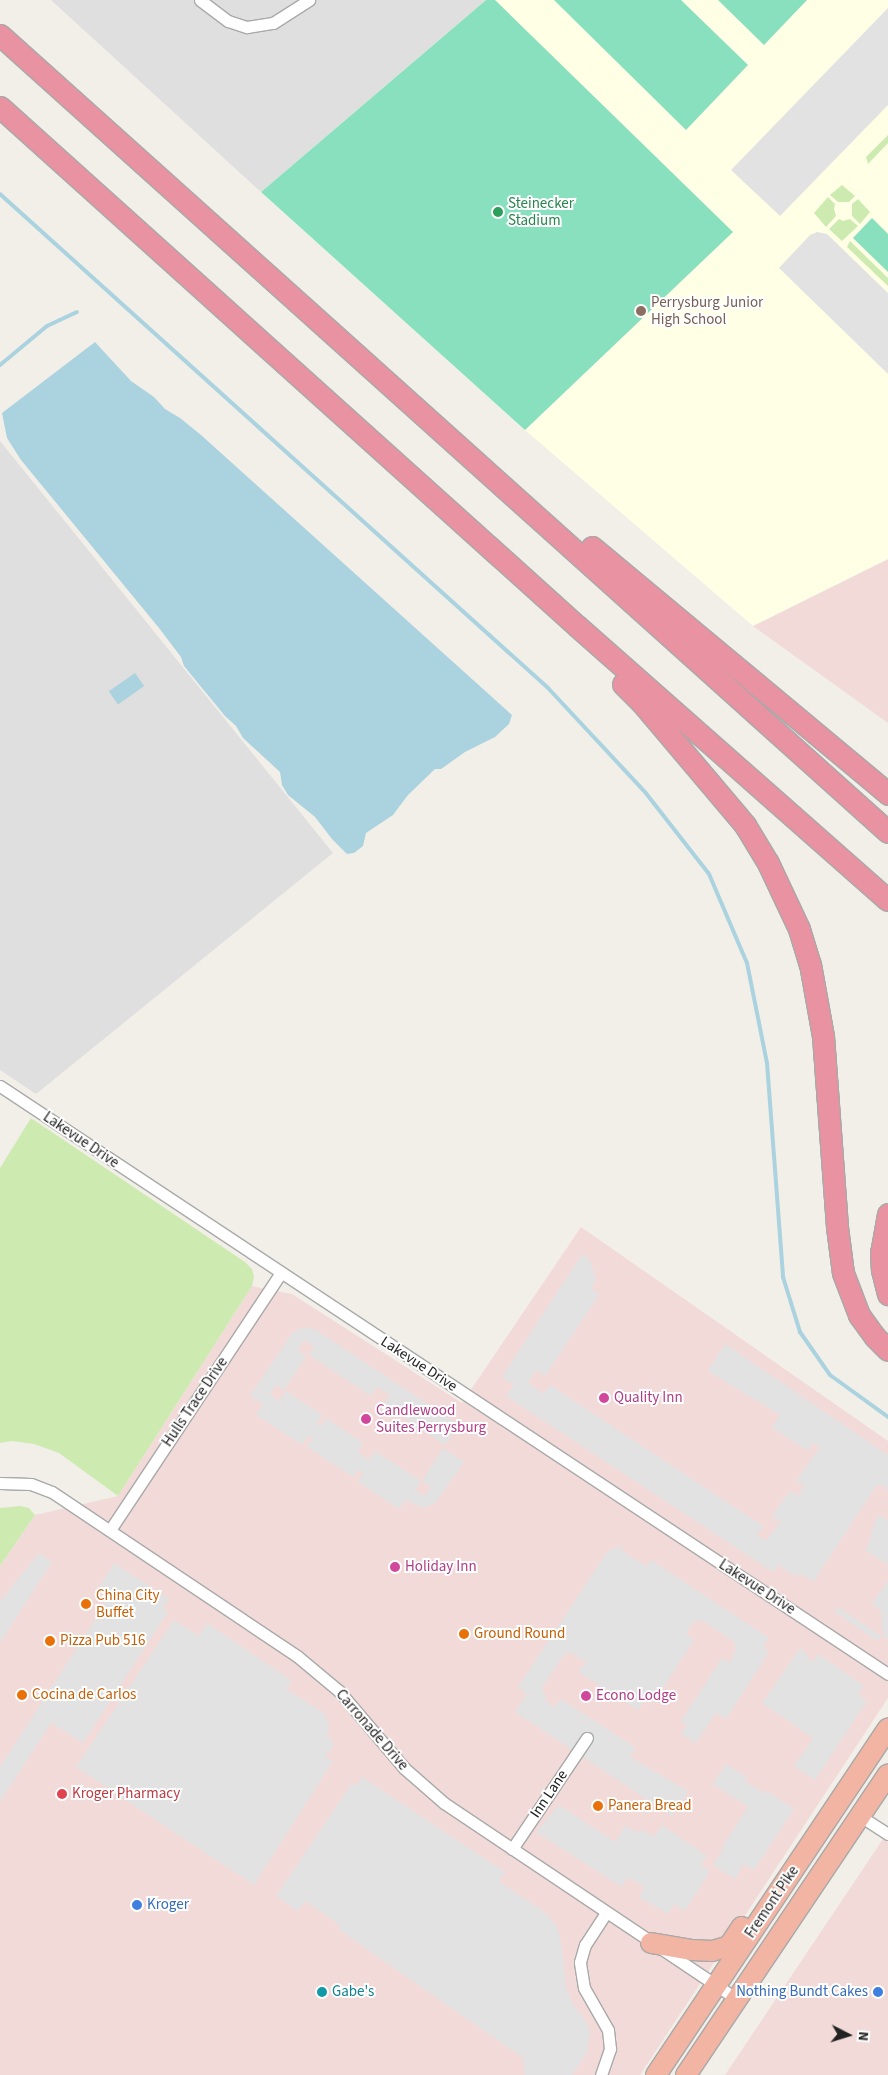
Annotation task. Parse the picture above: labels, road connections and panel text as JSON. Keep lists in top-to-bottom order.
{
  "streets": {
    "highway": ["Fremont Pike"],
    "street": [
      "Lakevue Drive",
      "Hulls Trace Drive",
      "Carronade Drive",
      "Inn Lane"
    ]
  },
  "crossings": [
    ["Lakevue Drive", "Hulls Trace Drive"],
    ["Hulls Trace Drive", "Carronade Drive"],
    ["Carronade Drive", "Inn Lane"],
    ["Carronade Drive", "Fremont Pike"]
  ],
  "places": [
    "Steinecker Stadium",
    "Perrysburg Junior High School",
    "Quality Inn",
    "Candlewood Suites Perrysburg",
    "Holiday Inn",
    "China City Buffet",
    "Ground Round",
    "Pizza Pub 516",
    "Cocina de Carlos",
    "Econo Lodge",
    "Kroger Pharmacy",
    "Panera Bread",
    "Kroger",
    "Gabe's",
    "Nothing Bundt Cakes"
  ],
  "north": "right"
}
